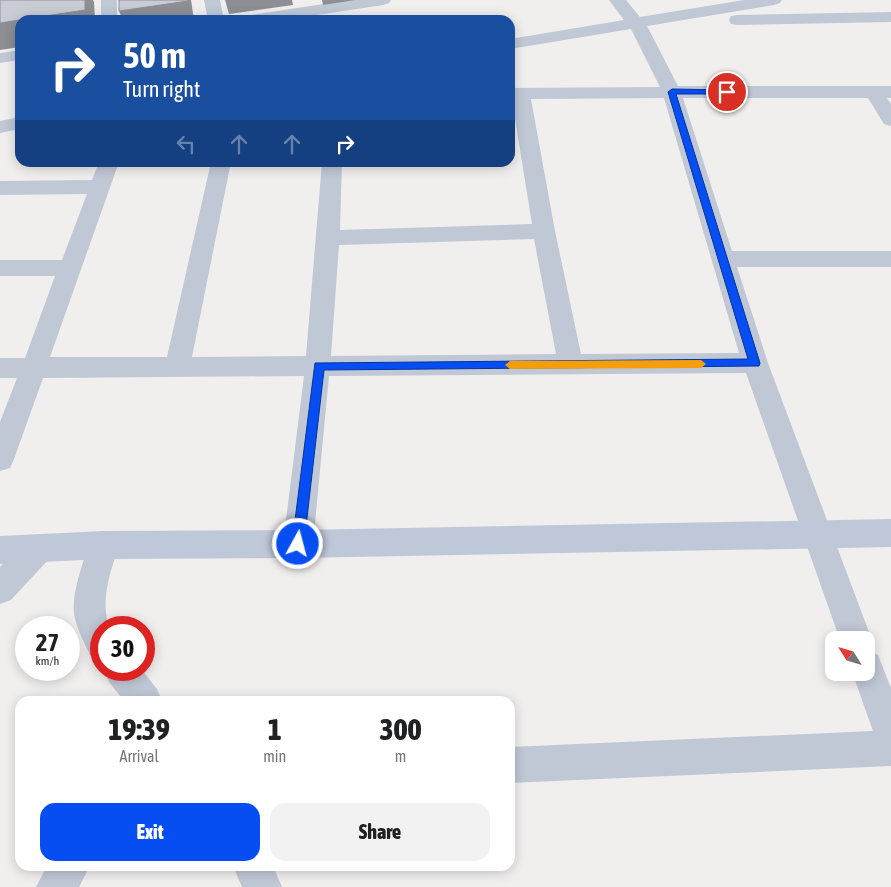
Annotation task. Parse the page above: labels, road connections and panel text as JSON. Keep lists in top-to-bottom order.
{
  "north": "top left",
  "page": {
    "turn": ["50 m", "Turn right"],
    "speed": "27 km/h",
    "limit": "30",
    "eta": [
      "19:39",
      "Arrival",
      "1",
      "min",
      "300",
      "m"
    ],
    "buttons": ["Exit", "Share"]
  }
}
